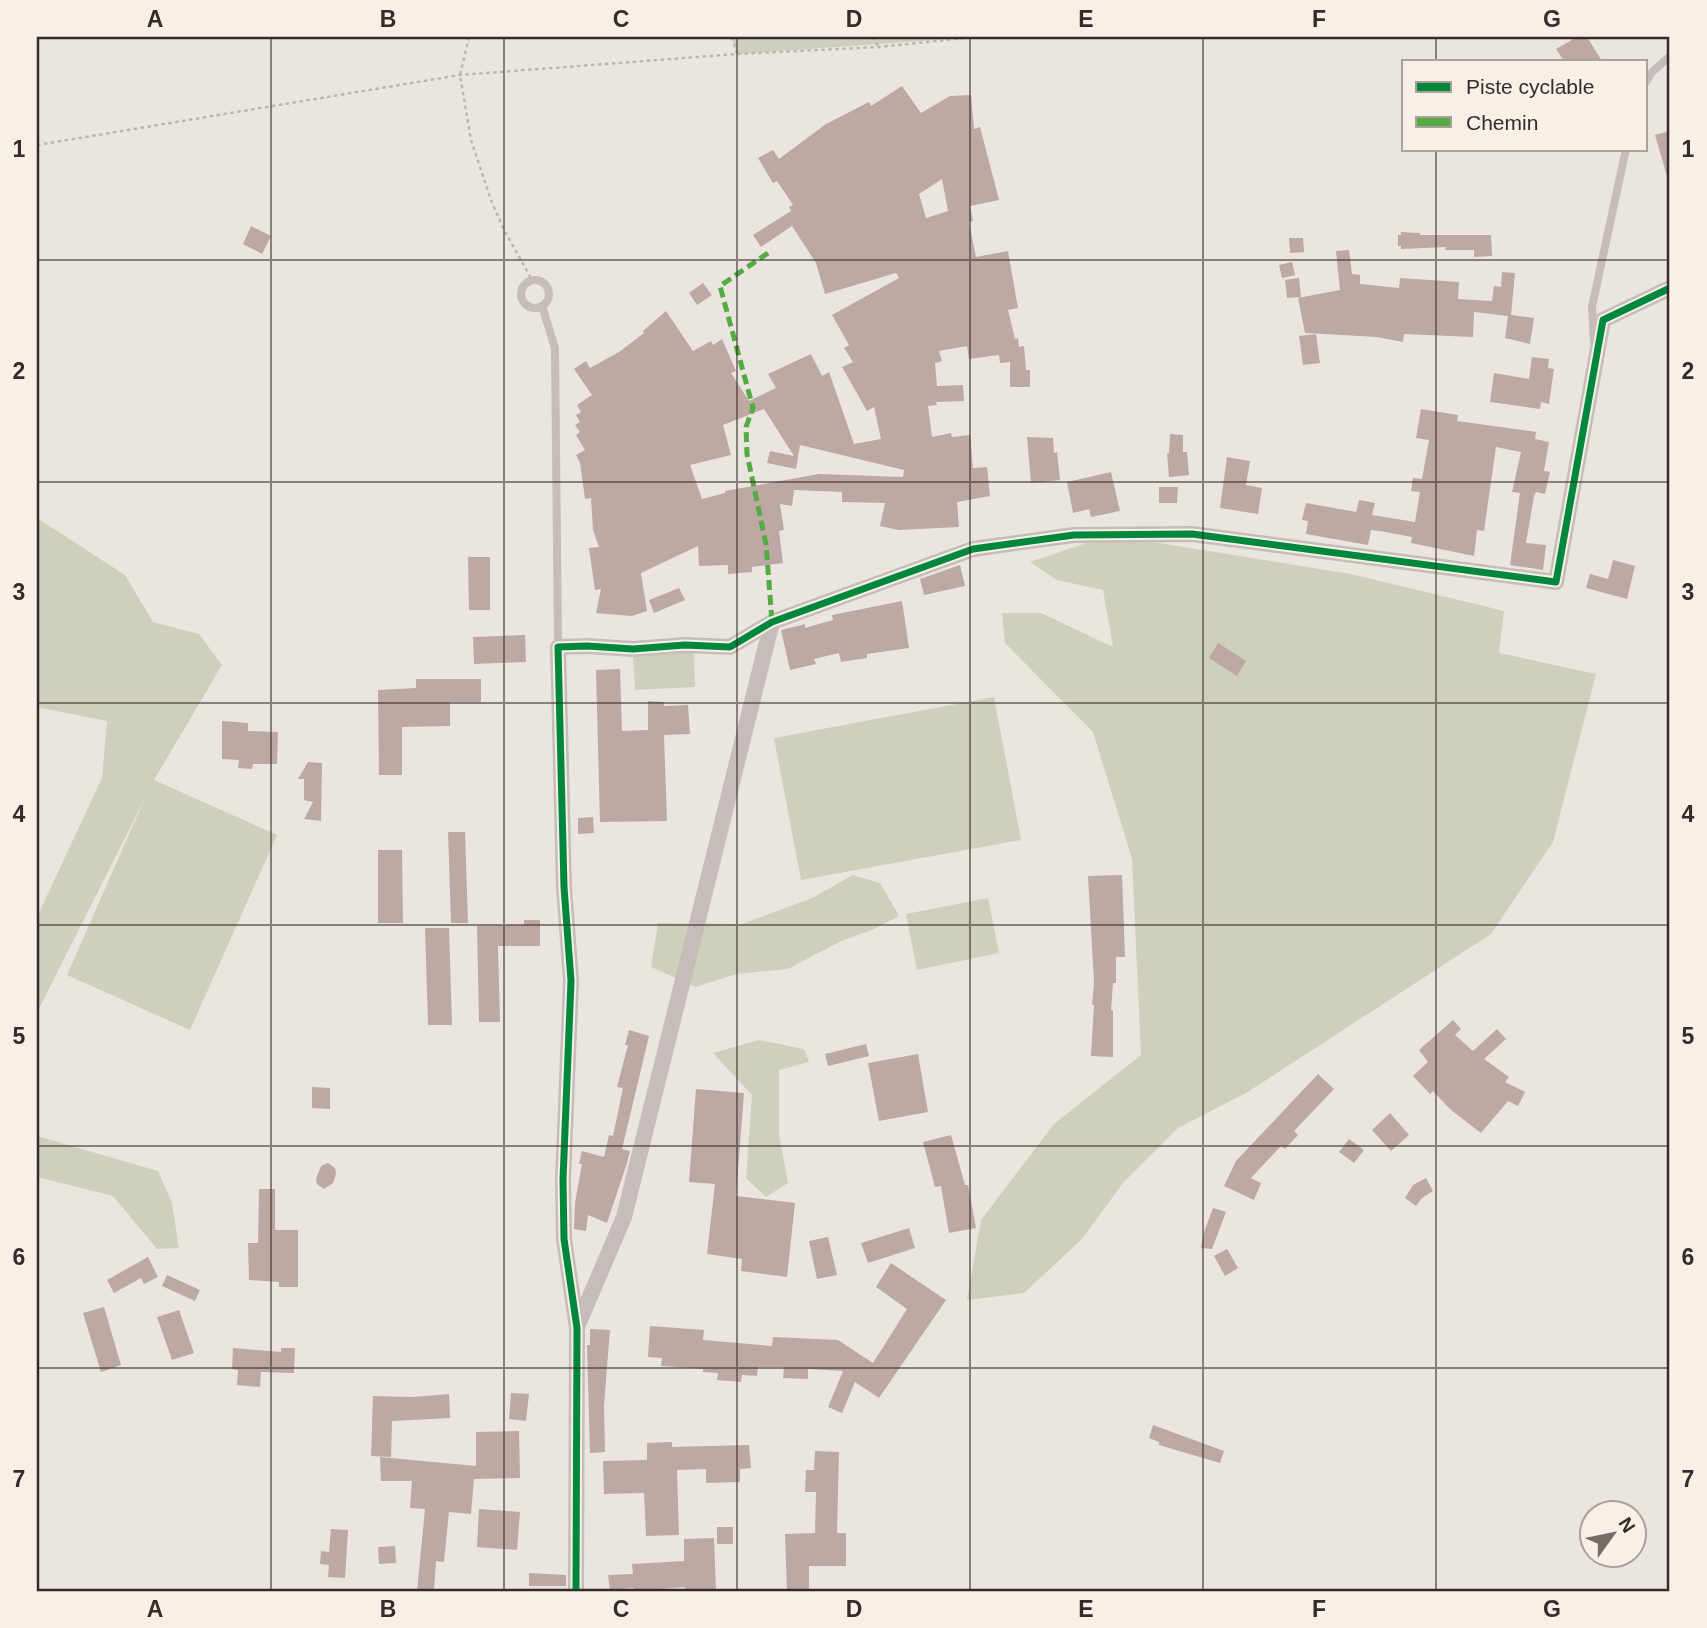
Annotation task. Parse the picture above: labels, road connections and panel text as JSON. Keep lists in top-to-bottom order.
{
  "legend": ["Piste cyclable", "Chemin"],
  "north": "top right",
  "grid": {
    "columns": [
      "A",
      "B",
      "C",
      "D",
      "E",
      "F",
      "G"
    ],
    "rows": [
      "1",
      "2",
      "3",
      "4",
      "5",
      "6",
      "7"
    ]
  }
}
